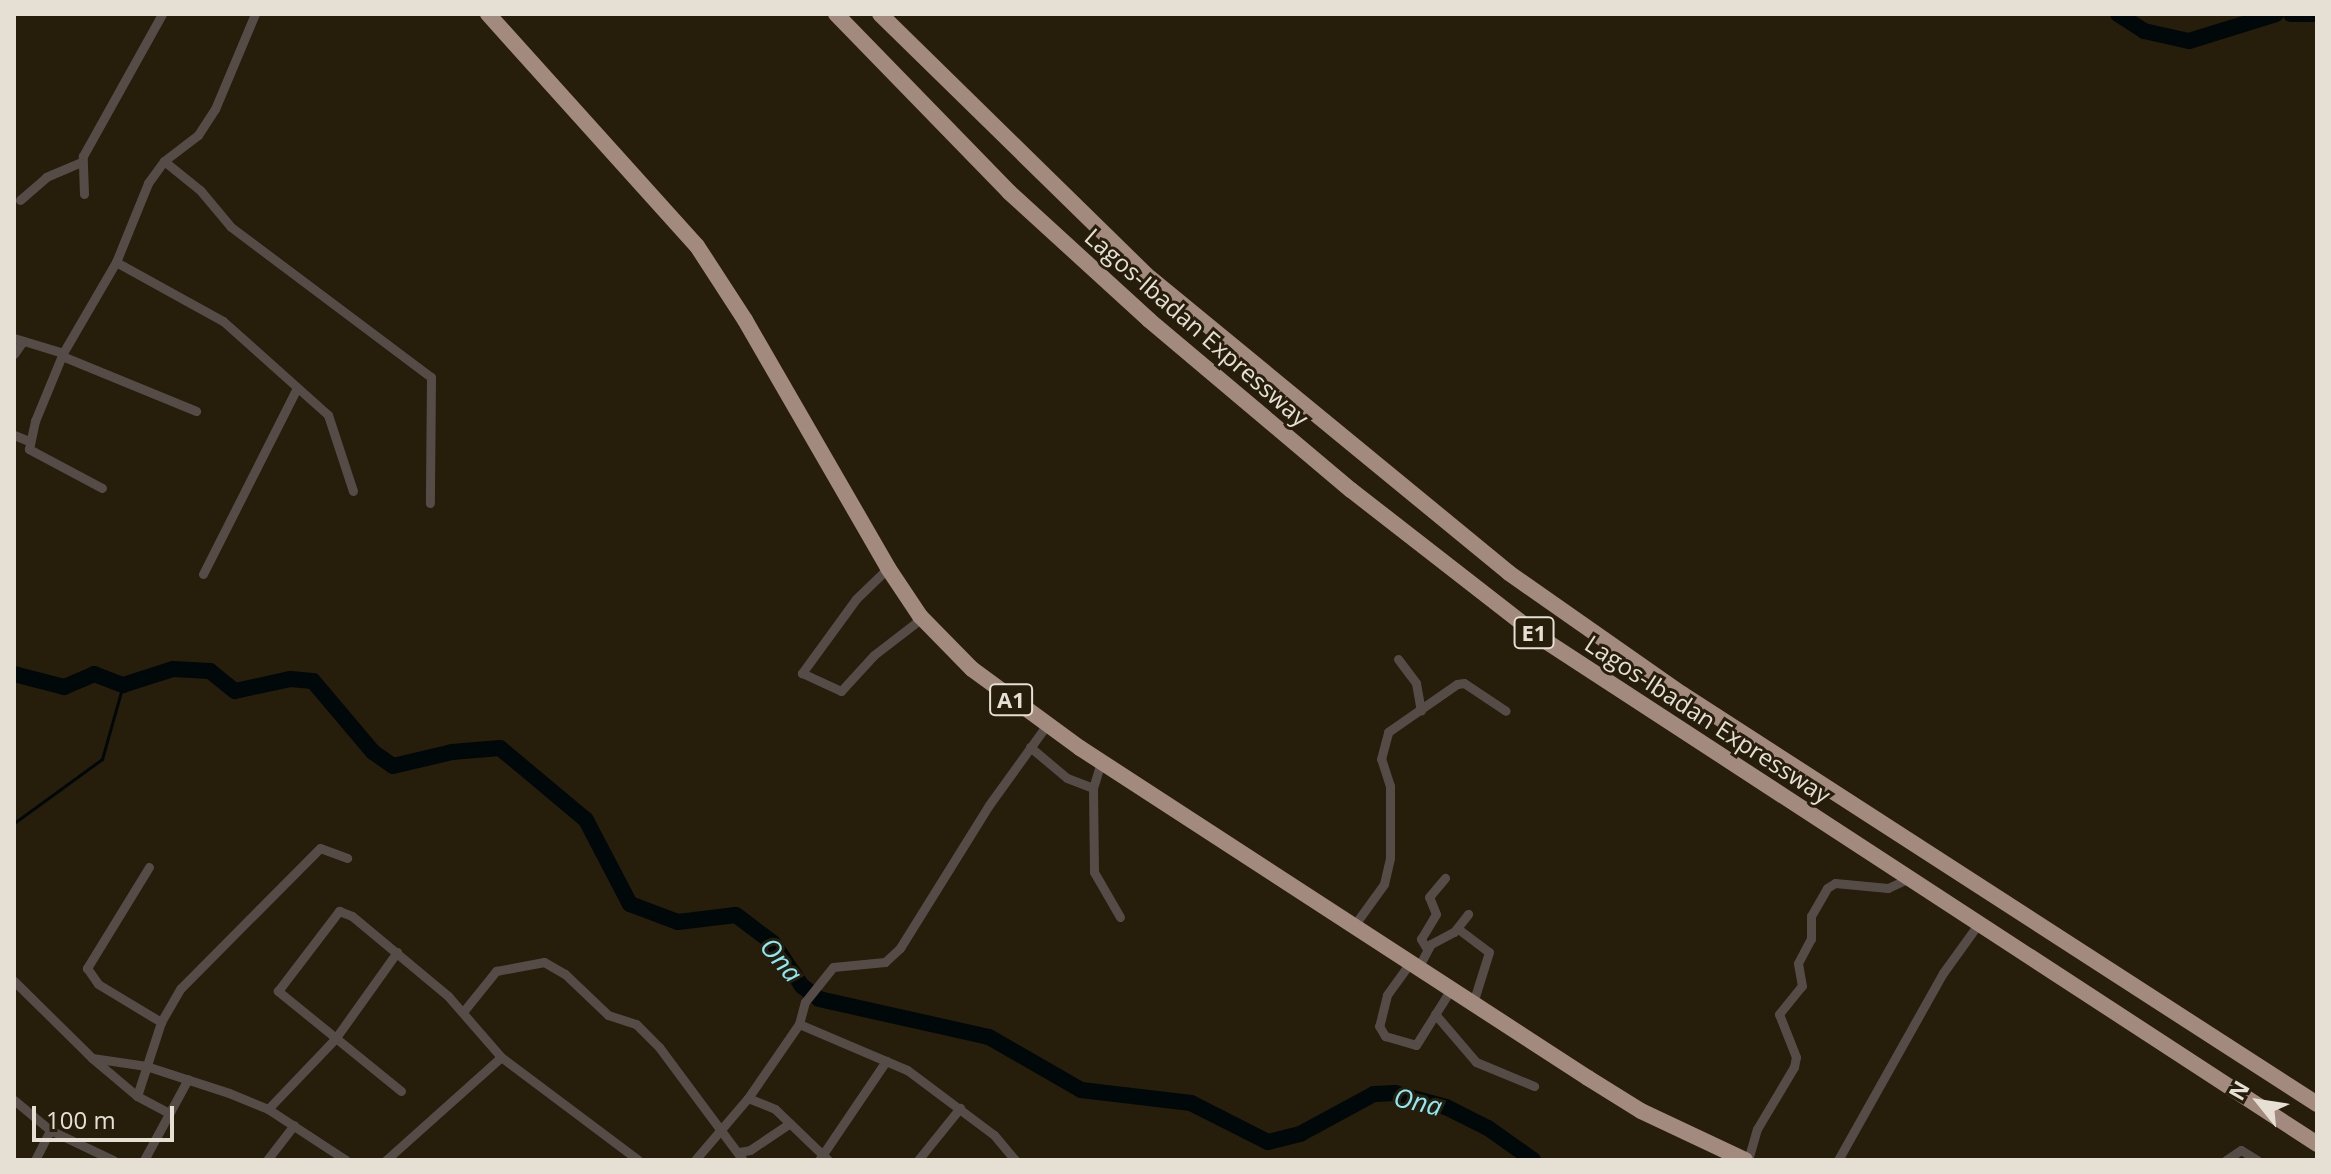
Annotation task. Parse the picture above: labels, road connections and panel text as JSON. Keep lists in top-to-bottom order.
{
  "streets": {
    "highway": ["Lagos-Ibadan Expressway", "E1", "A1"]
  },
  "water": ["Ona"],
  "scale_bar": "100 m",
  "north": "top left"
}
